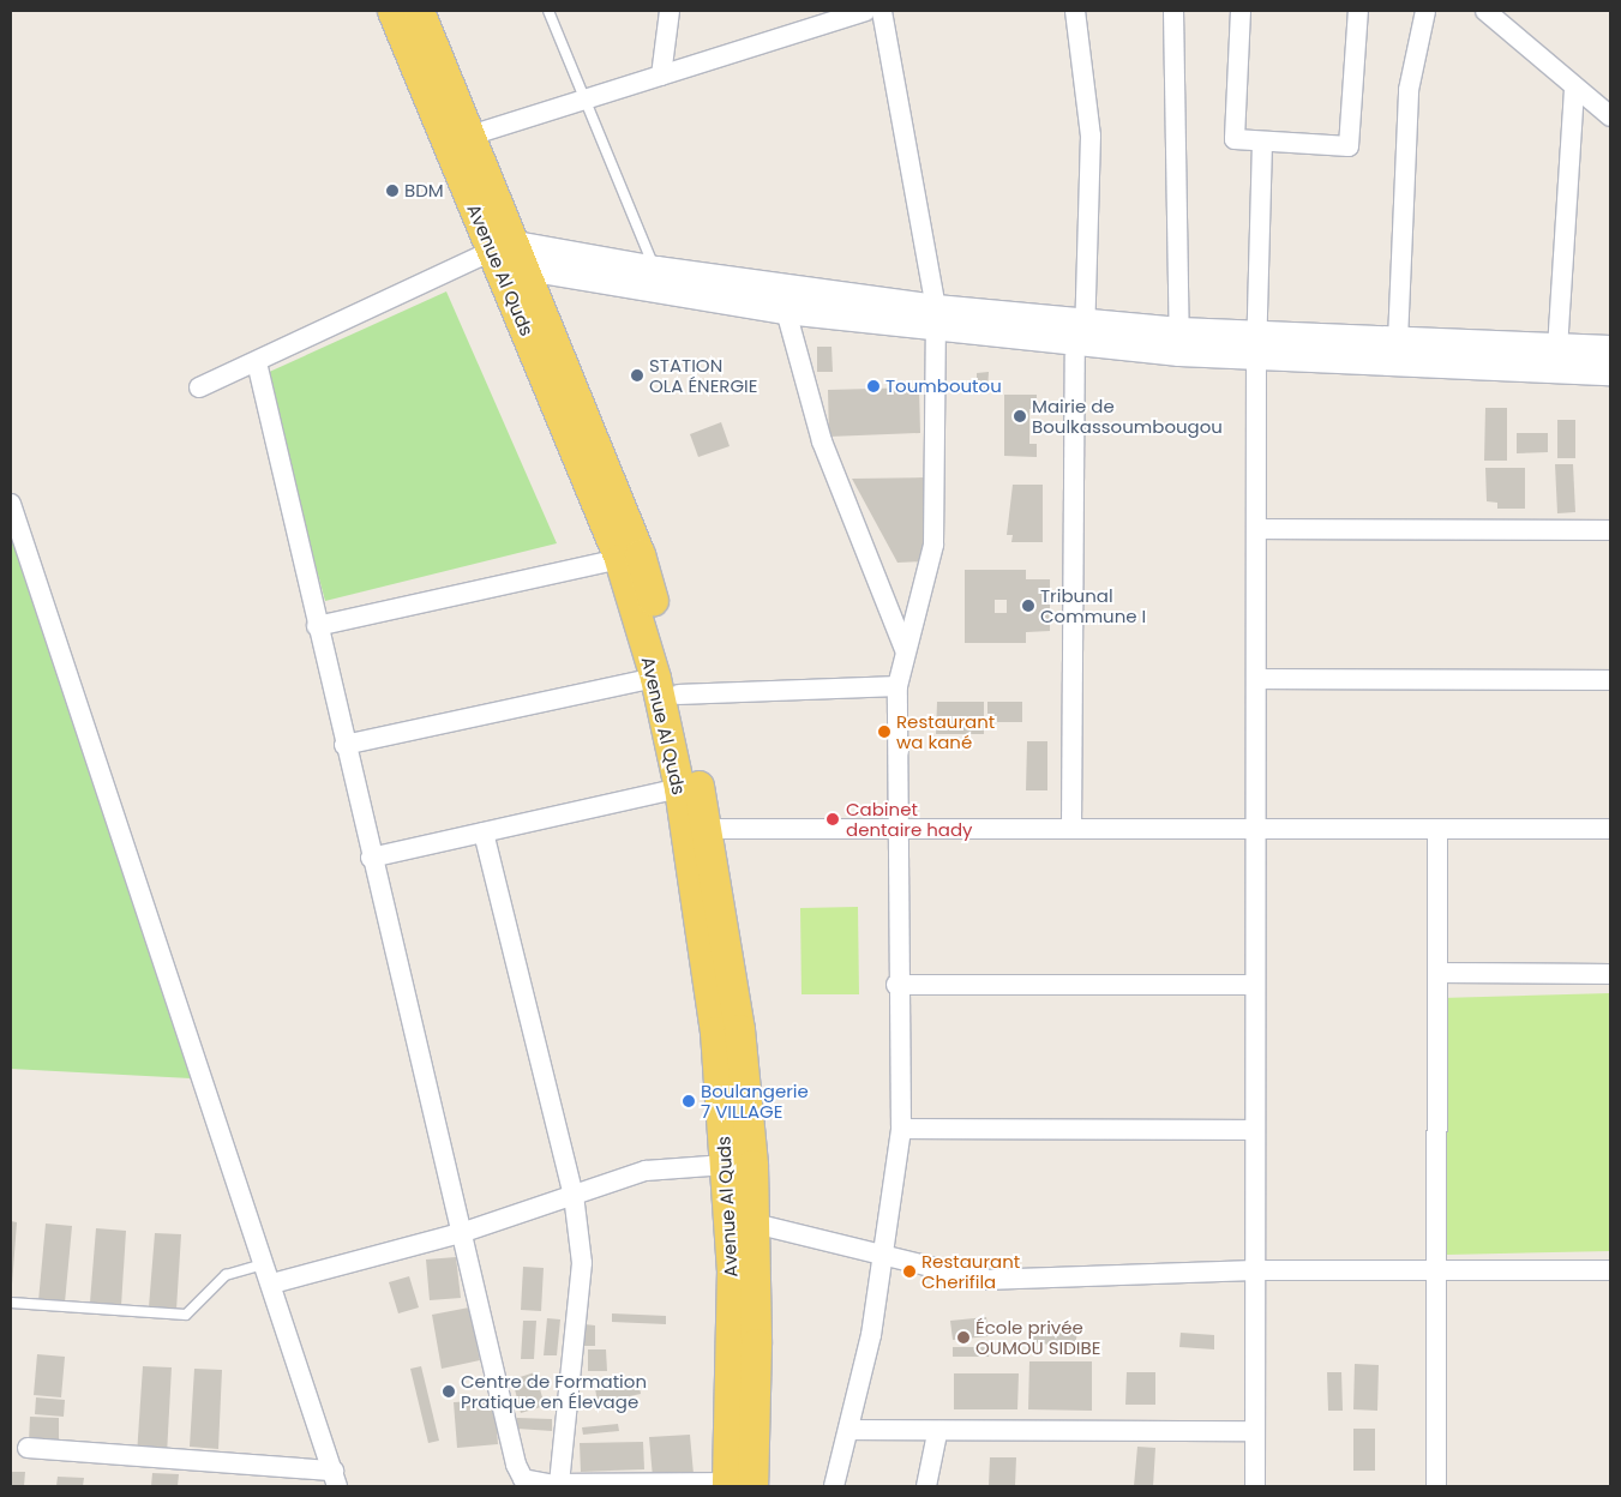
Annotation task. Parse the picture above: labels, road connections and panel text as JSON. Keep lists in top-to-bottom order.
{
  "streets": {
    "main road": ["Avenue Al Quds"]
  },
  "places": [
    "BDM",
    "STATION OLA ÉNERGIE",
    "Toumboutou",
    "Mairie de Boulkassoumbougou",
    "Tribunal Commune I",
    "Restaurant wa kané",
    "Cabinet dentaire hady",
    "Boulangerie 7 VILLAGE",
    "Restaurant Cherifila",
    "École privée OUMOU SIDIBE",
    "Centre de Formation Pratique en Élevage"
  ]
}
